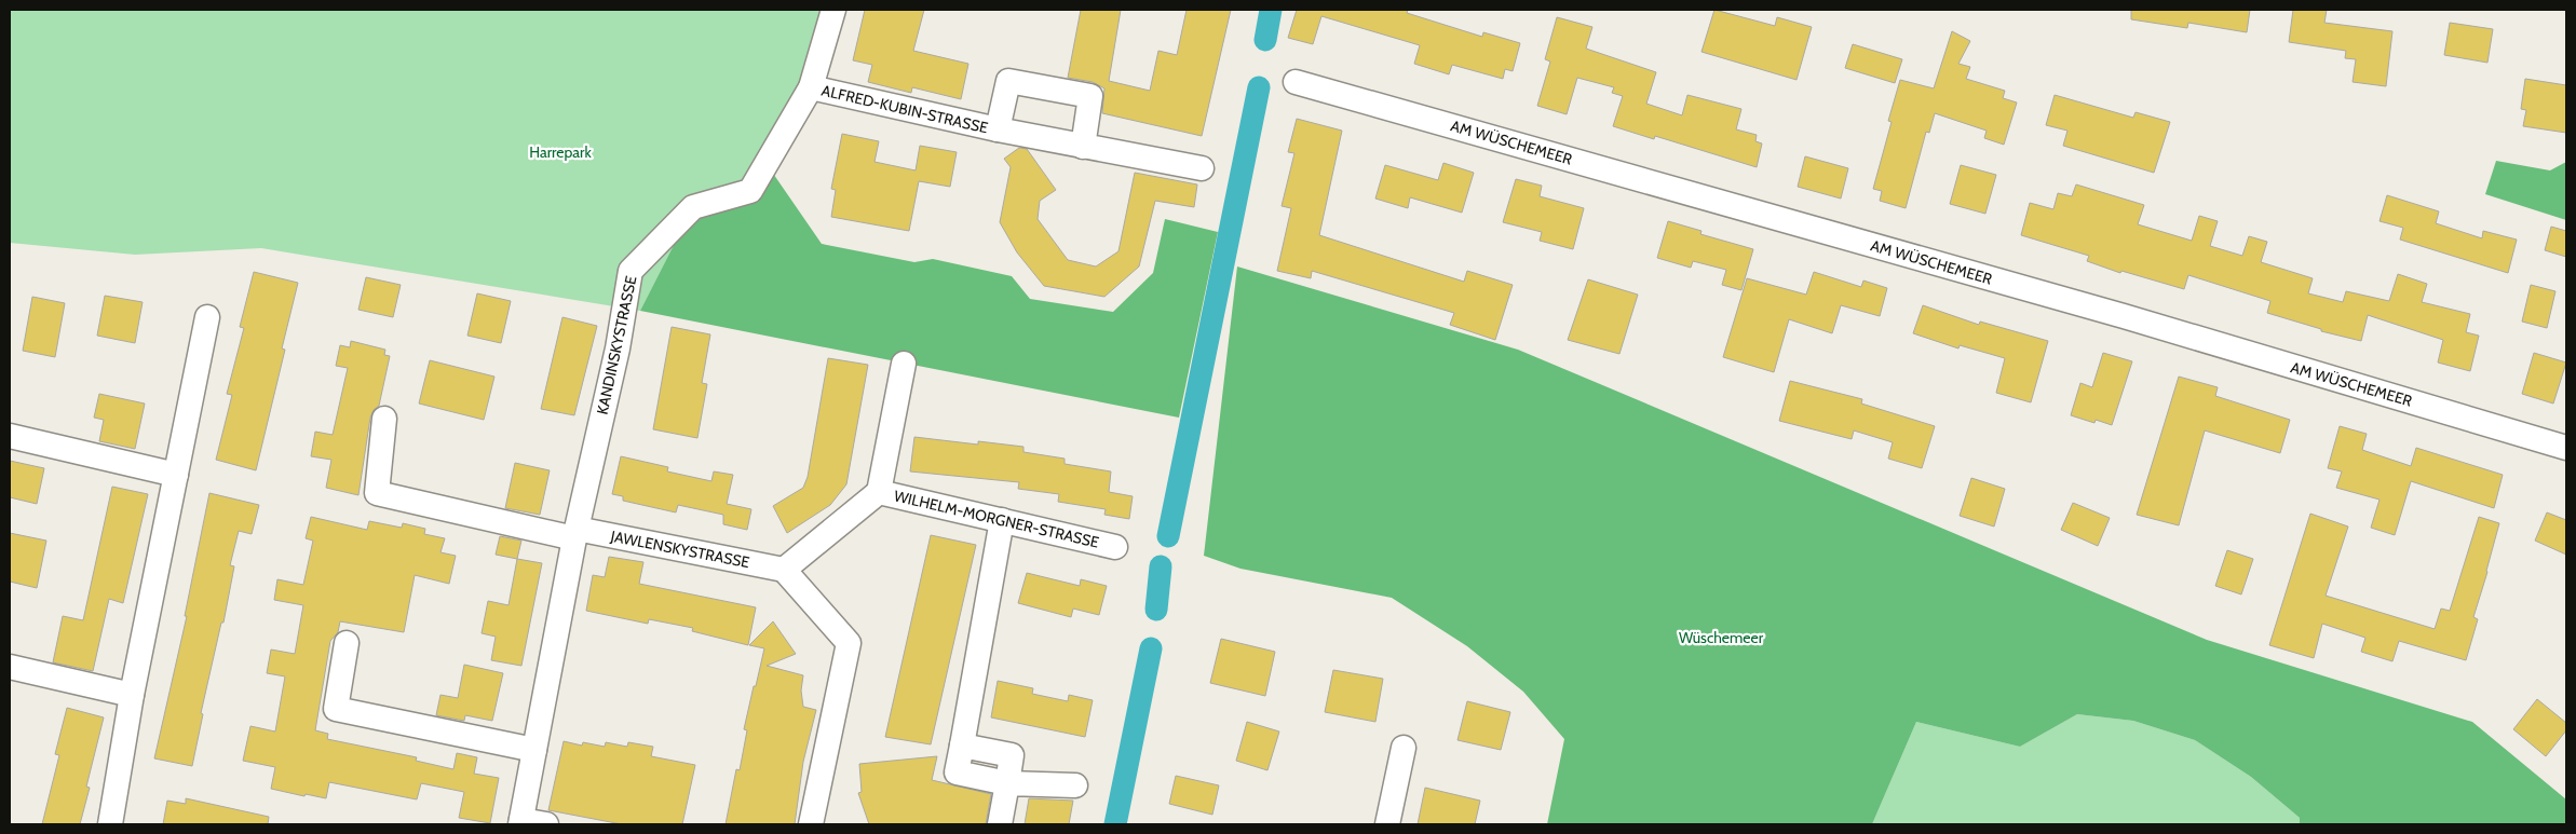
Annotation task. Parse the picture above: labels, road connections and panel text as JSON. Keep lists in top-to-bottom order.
{
  "streets": {
    "street": [
      "ALFRED-KUBIN-STRASSE",
      "AM WÜSCHEMEER",
      "KANDINSKYSTRASSE",
      "WILHELM-MORGNER-STRASSE",
      "JAWLENSKYSTRASSE"
    ]
  },
  "crossings": [
    ["ALFRED-KUBIN-STRASSE", "KANDINSKYSTRASSE"],
    ["KANDINSKYSTRASSE", "JAWLENSKYSTRASSE"],
    ["WILHELM-MORGNER-STRASSE", "JAWLENSKYSTRASSE"]
  ],
  "parks": ["Harrepark", "Wüschemeer"]
}
